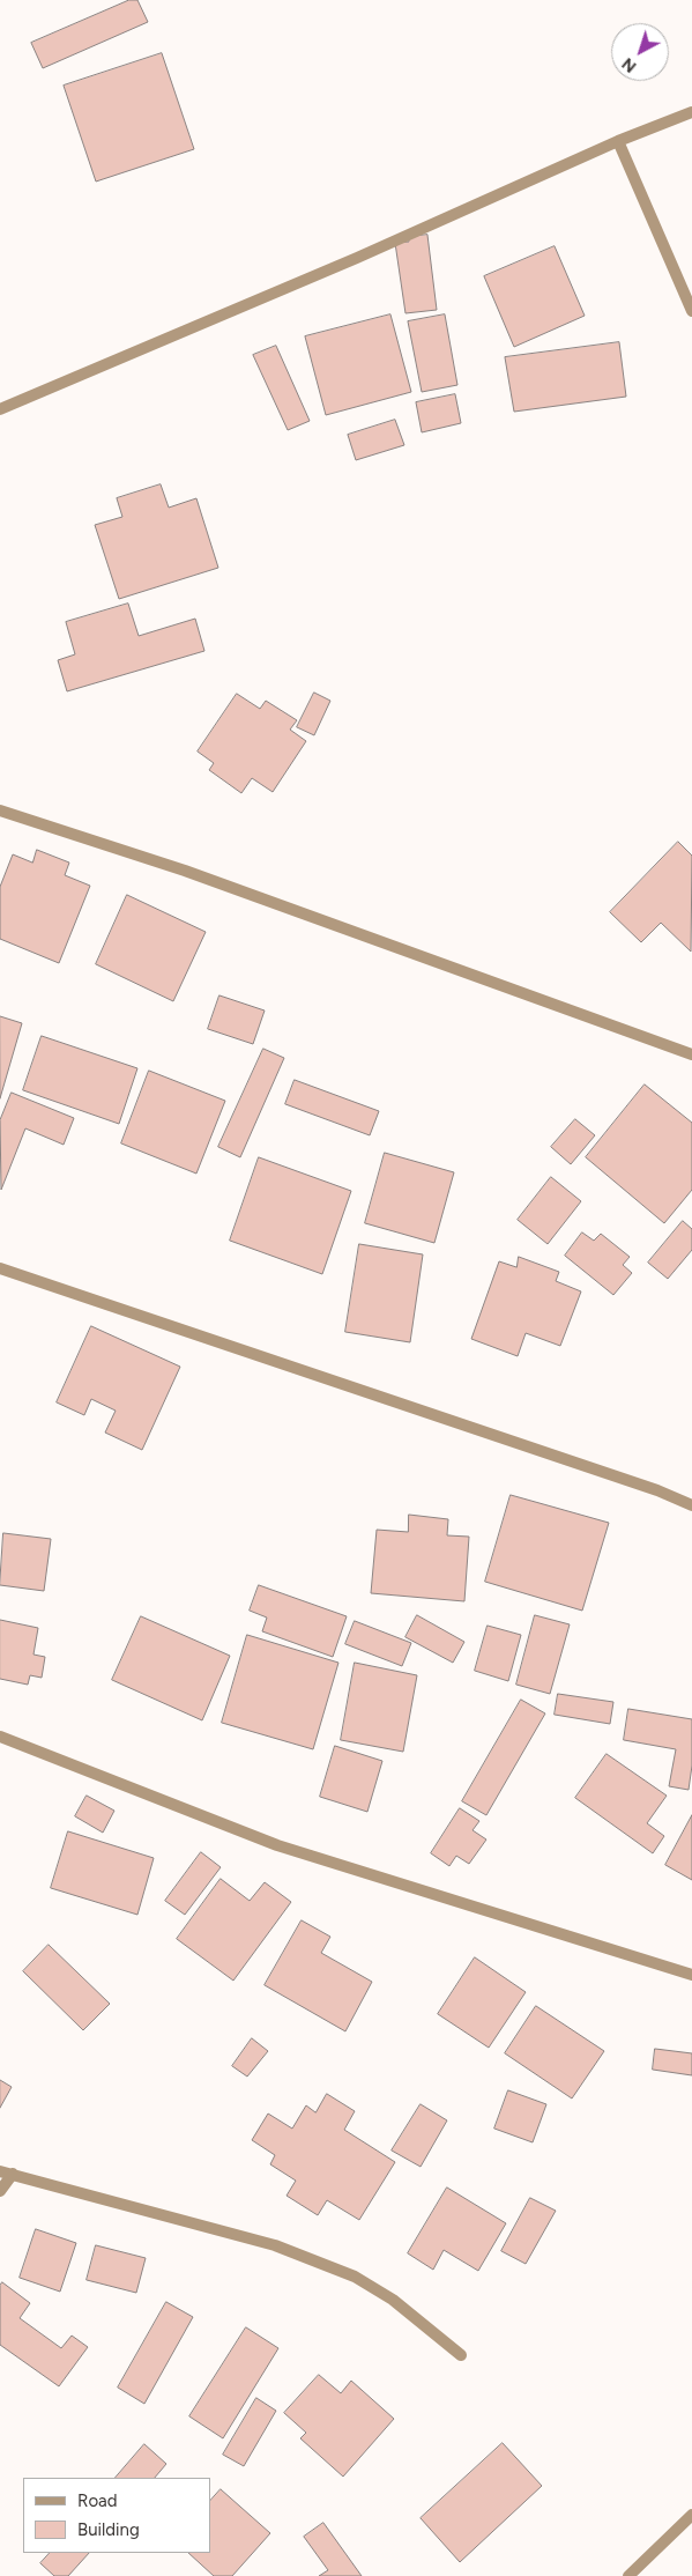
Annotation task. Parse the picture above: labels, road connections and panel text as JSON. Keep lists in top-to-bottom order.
{
  "legend": ["Road", "Building"],
  "north": "bottom left"
}
